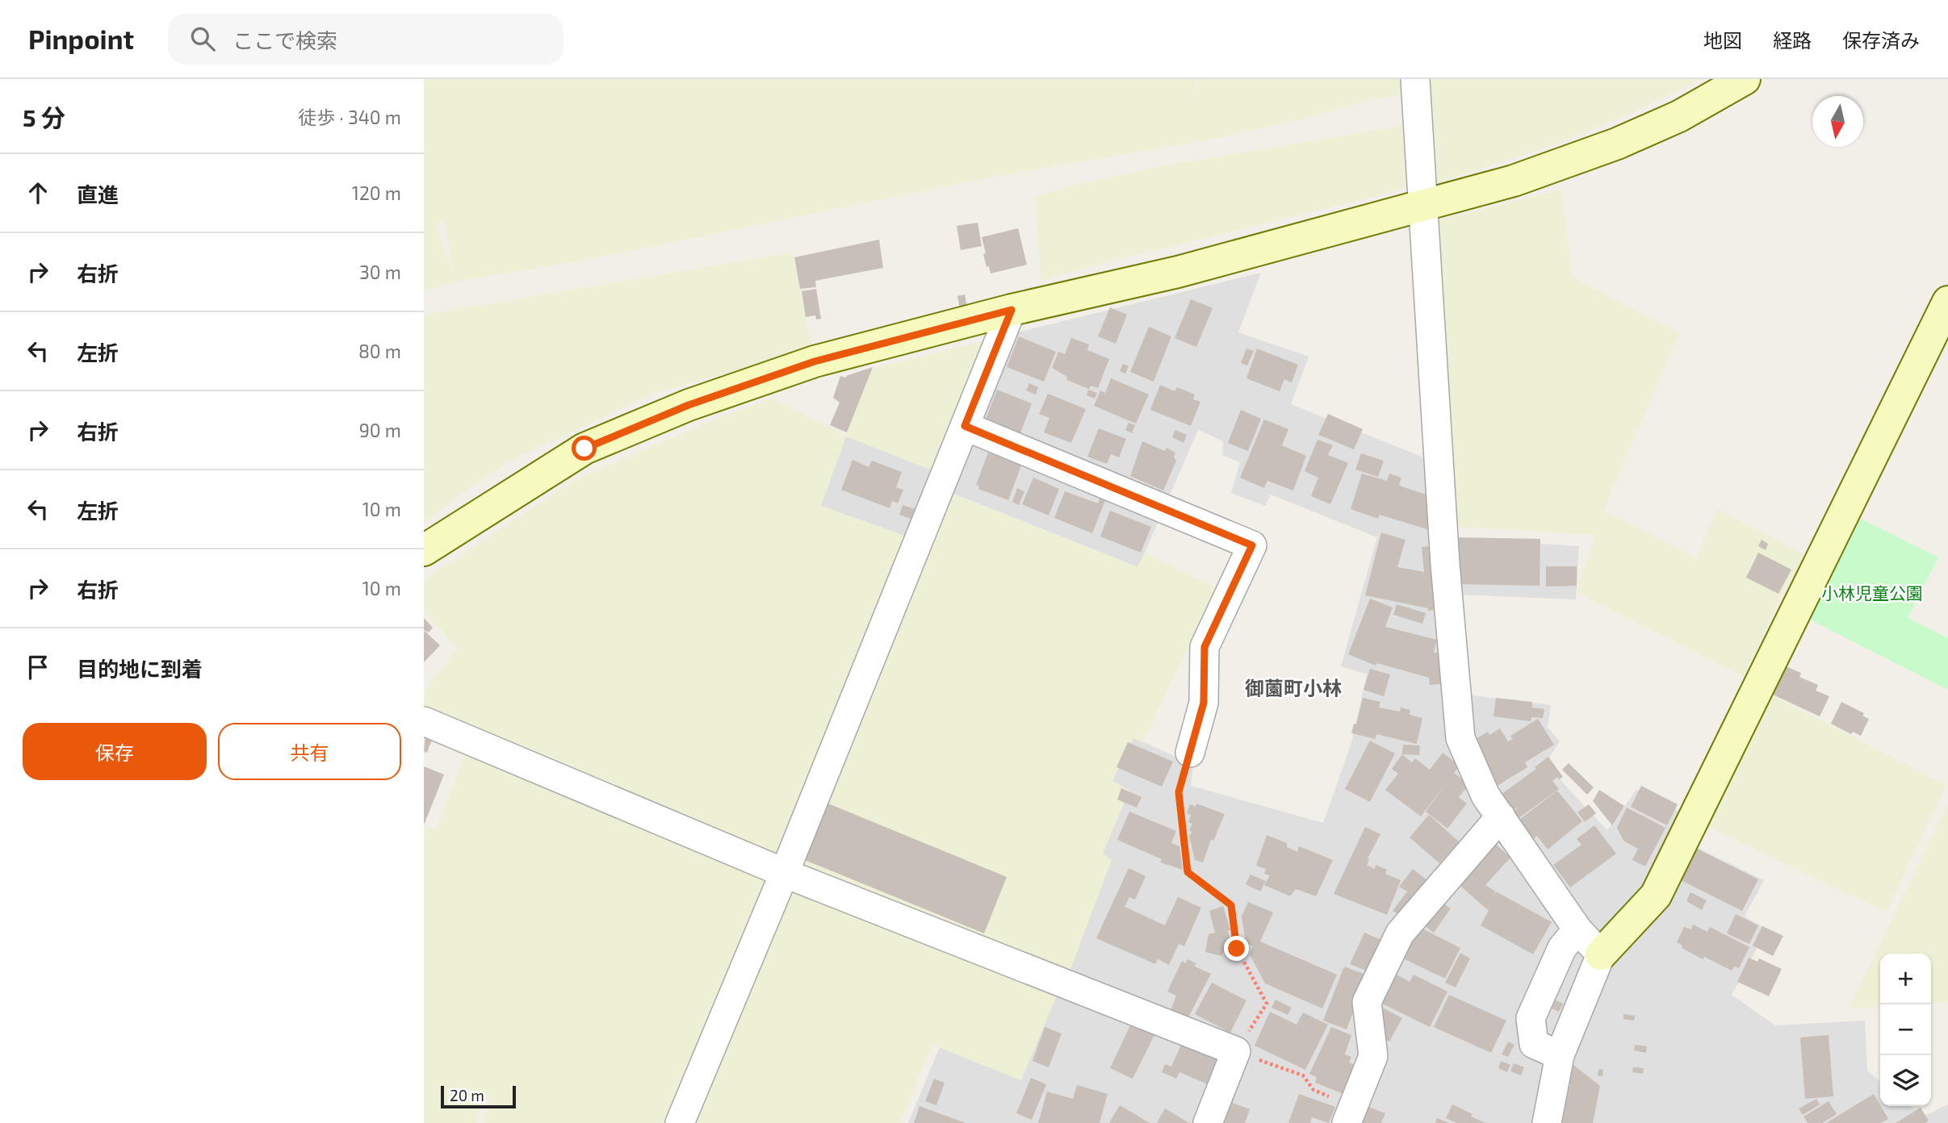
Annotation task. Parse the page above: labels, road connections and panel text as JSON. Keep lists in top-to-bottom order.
{
  "districts": ["御薗町小林"],
  "parks": ["小林児童公園"],
  "scale_bar": "20 m",
  "north": "bottom",
  "page": {
    "header": "Pinpoint",
    "search": "ここで検索",
    "nav": ["地図", "経路", "保存済み"],
    "heading": ["5 分", "徒歩 · 340 m"],
    "list": [
      ["直進", "120 m"],
      ["右折", "30 m"],
      ["左折", "80 m"],
      ["右折", "90 m"],
      ["左折", "10 m"],
      ["右折", "10 m"],
      "目的地に到着"
    ],
    "buttons": ["保存", "共有"],
    "map_buttons": ["+", "−"],
    "scale": "20 m"
  }
}
